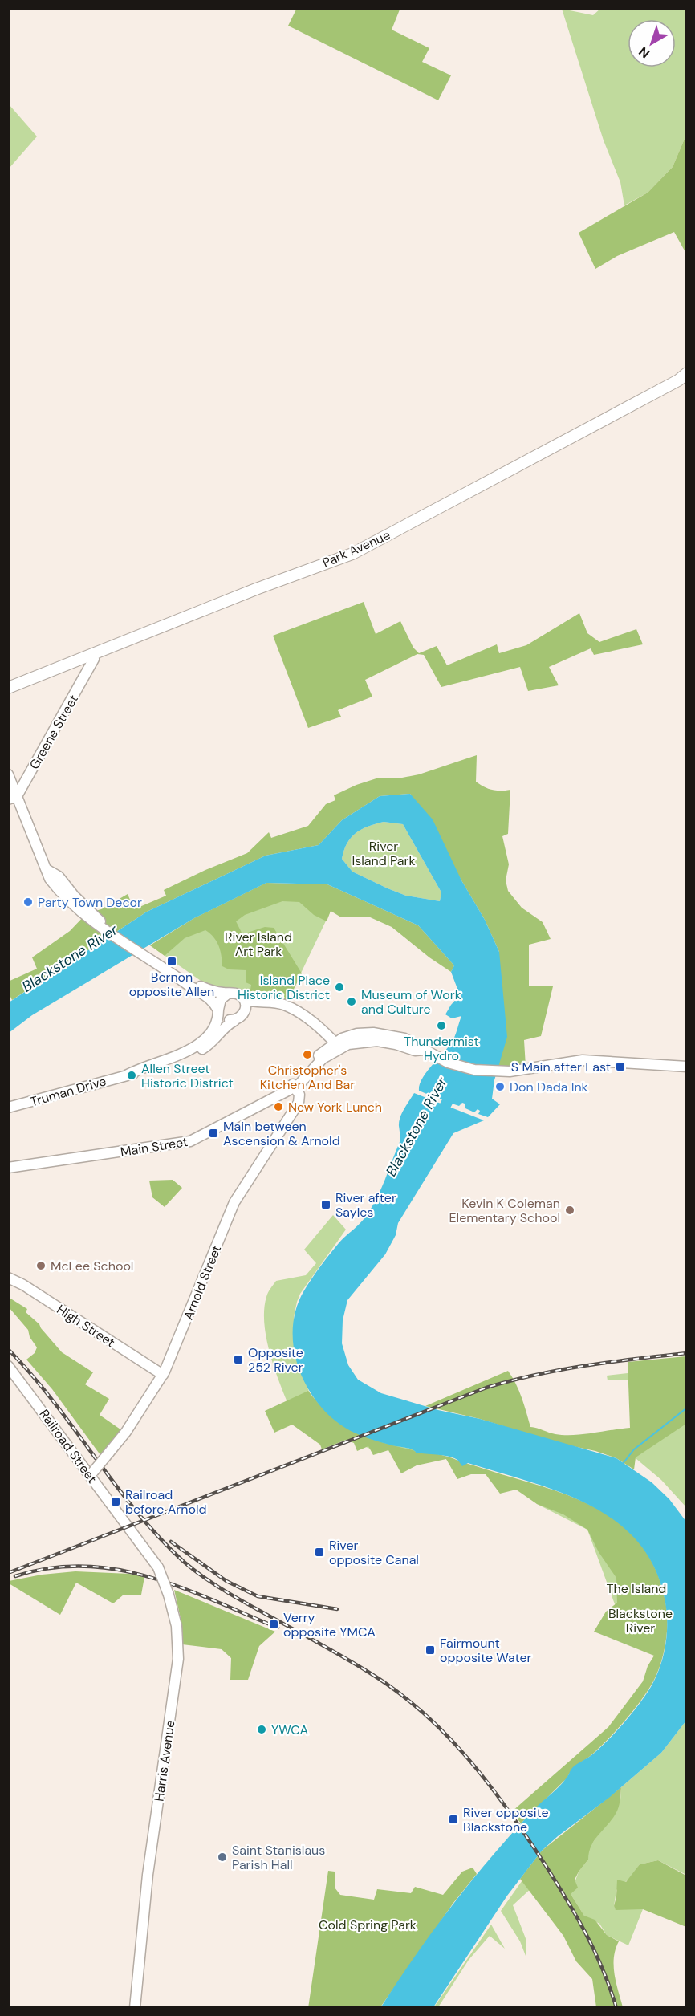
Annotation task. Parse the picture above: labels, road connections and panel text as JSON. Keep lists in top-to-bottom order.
{
  "streets": {
    "main road": [
      "Park Avenue",
      "Greene Street",
      "Truman Drive",
      "Main Street",
      "Arnold Street",
      "High Street",
      "Railroad Street",
      "Harris Avenue"
    ]
  },
  "crossings": [
    ["Main Street", "Arnold Street"],
    ["Arnold Street", "High Street"],
    ["Arnold Street", "Railroad Street"],
    ["Railroad Street", "Harris Avenue"]
  ],
  "water": ["Blackstone River"],
  "parks": [
    "River Island Park",
    "River Island Art Park",
    "The Island",
    "Blackstone River",
    "Cold Spring Park"
  ],
  "places": {
    "other": [
      "Party Town Decor",
      "Island Place Historic District",
      "Museum of Work and Culture",
      "Thundermist Hydro",
      "Christopher's Kitchen And Bar",
      "Allen Street Historic District",
      "Don Dada Ink",
      "New York Lunch",
      "Kevin K Coleman Elementary School",
      "McFee School",
      "YWCA",
      "Saint Stanislaus Parish Hall"
    ],
    "transit": [
      "Bernon opposite Allen",
      "S Main after East",
      "Main between Ascension & Arnold",
      "River after Sayles",
      "Opposite 252 River",
      "Railroad before Arnold",
      "River opposite Canal",
      "Verry opposite YMCA",
      "Fairmount opposite Water",
      "River opposite Blackstone"
    ]
  },
  "north": "bottom left"
}
